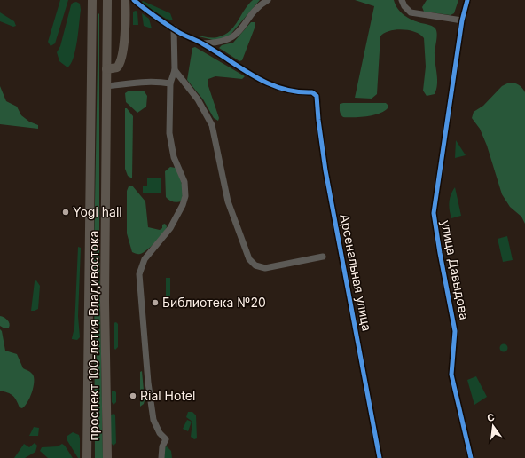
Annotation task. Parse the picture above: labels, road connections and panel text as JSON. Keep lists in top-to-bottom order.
{
  "streets": {
    "highway": ["проспект 100-летия Владивостока"],
    "street": ["улица Давыдова", "Арсенальная улица"]
  },
  "places": ["Yogi hall", "Библиотека №20", "Rial Hotel"],
  "north": "top"
}
